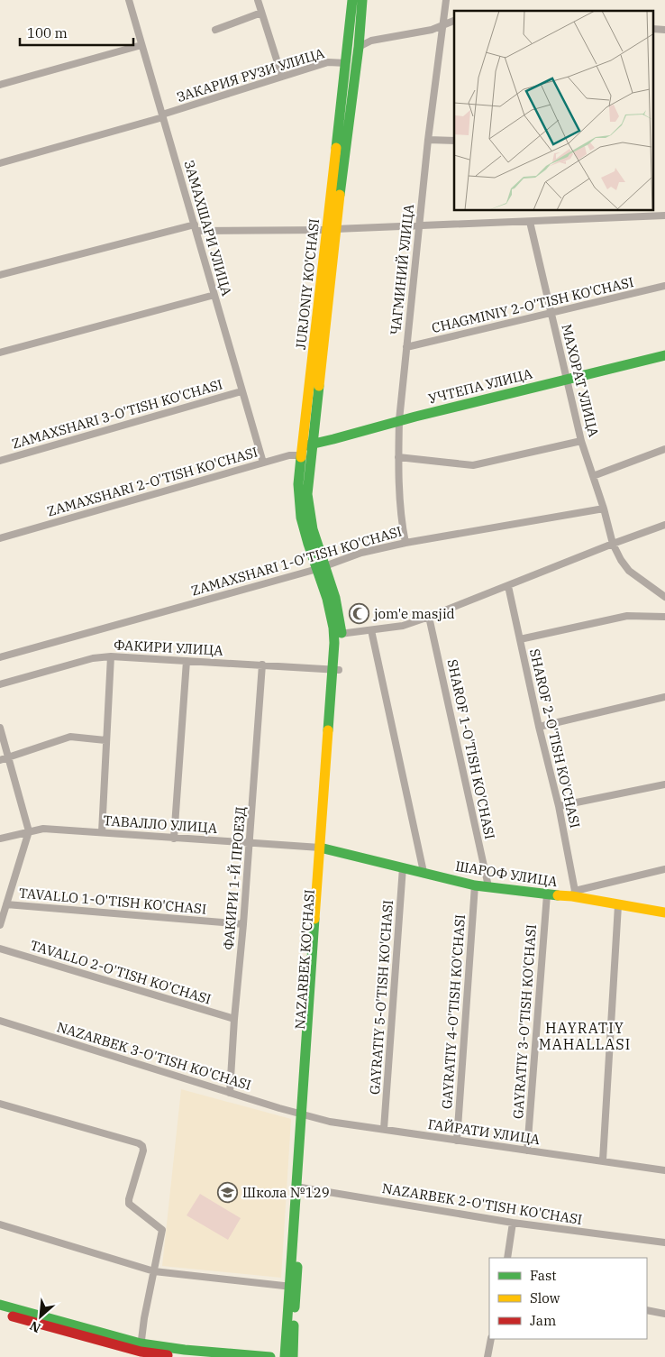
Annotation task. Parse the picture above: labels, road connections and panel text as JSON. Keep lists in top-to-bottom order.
{
  "streets": {
    "main road": [
      "JURJONIY KO'CHASI",
      "УЧТЕПА УЛИЦА",
      "ШАРОФ УЛИЦА",
      "NAZARBEK KO'CHASI"
    ],
    "street": [
      "ЗАКАРИЯ РУЗИ УЛИЦА",
      "ЗАМАХШАРИ УЛИЦА",
      "ЧАГМИНИЙ УЛИЦА",
      "CHAGMINIY 2-O'TISH KO'CHASI",
      "МАХОРАТ УЛИЦА",
      "ZAMAXSHARI 3-O'TISH KO'CHASI",
      "ZAMAXSHARI 2-O'TISH KO'CHASI",
      "ZAMAXSHARI 1-O'TISH KO'CHASI",
      "ФАКИРИ УЛИЦА",
      "SHAROF 2-O'TISH KO'CHASI",
      "SHAROF 1-O'TISH KO'CHASI",
      "ТАВАЛЛО УЛИЦА",
      "ФАКИРИ 1-Й ПРОЕЗД",
      "TAVALLO 1-O'TISH KO'CHASI",
      "TAVALLO 2-O'TISH KO'CHASI",
      "GAYRATIY 5-O'TISH KO'CHASI",
      "GAYRATIY 4-O'TISH KO'CHASI",
      "GAYRATIY 3-O'TISH KO'CHASI",
      "NAZARBEK 3-O'TISH KO'CHASI",
      "ГАЙРАТИ УЛИЦА",
      "NAZARBEK 2-O'TISH KO'CHASI"
    ]
  },
  "crossings": [
    ["ЗАКАРИЯ РУЗИ УЛИЦА", "ЗАМАХШАРИ УЛИЦА"],
    ["ЗАКАРИЯ РУЗИ УЛИЦА", "JURJONIY KO'CHASI"],
    ["ЗАМАХШАРИ УЛИЦА", "ZAMAXSHARI 3-O'TISH KO'CHASI"],
    ["ЗАМАХШАРИ УЛИЦА", "ZAMAXSHARI 2-O'TISH KO'CHASI"],
    ["ЧАГМИНИЙ УЛИЦА", "CHAGMINIY 2-O'TISH KO'CHASI"],
    ["ЧАГМИНИЙ УЛИЦА", "УЧТЕПА УЛИЦА"],
    ["ЧАГМИНИЙ УЛИЦА", "ZAMAXSHARI 1-O'TISH KO'CHASI"],
    ["JURJONIY KO'CHASI", "УЧТЕПА УЛИЦА"],
    ["JURJONIY KO'CHASI", "ZAMAXSHARI 2-O'TISH KO'CHASI"],
    ["JURJONIY KO'CHASI", "ZAMAXSHARI 1-O'TISH KO'CHASI"],
    ["JURJONIY KO'CHASI", "NAZARBEK KO'CHASI"],
    ["CHAGMINIY 2-O'TISH KO'CHASI", "МАХОРАТ УЛИЦА"],
    ["МАХОРАТ УЛИЦА", "УЧТЕПА УЛИЦА"],
    ["МАХОРАТ УЛИЦА", "ZAMAXSHARI 1-O'TISH KO'CHASI"],
    ["УЧТЕПА УЛИЦА", "ZAMAXSHARI 2-O'TISH KO'CHASI"],
    ["ZAMAXSHARI 1-O'TISH KO'CHASI", "NAZARBEK KO'CHASI"],
    ["ФАКИРИ УЛИЦА", "ФАКИРИ 1-Й ПРОЕЗД"],
    ["ФАКИРИ УЛИЦА", "NAZARBEK KO'CHASI"],
    ["SHAROF 2-O'TISH KO'CHASI", "ШАРОФ УЛИЦА"],
    ["SHAROF 1-O'TISH KO'CHASI", "ШАРОФ УЛИЦА"],
    ["ТАВАЛЛО УЛИЦА", "ШАРОФ УЛИЦА"],
    ["ТАВАЛЛО УЛИЦА", "ФАКИРИ 1-Й ПРОЕЗД"],
    ["ТАВАЛЛО УЛИЦА", "NAZARBEK KO'CHASI"],
    ["ШАРОФ УЛИЦА", "NAZARBEK KO'CHASI"],
    ["ШАРОФ УЛИЦА", "GAYRATIY 5-O'TISH KO'CHASI"],
    ["ШАРОФ УЛИЦА", "GAYRATIY 4-O'TISH KO'CHASI"],
    ["ШАРОФ УЛИЦА", "GAYRATIY 3-O'TISH KO'CHASI"],
    ["ФАКИРИ 1-Й ПРОЕЗД", "TAVALLO 1-O'TISH KO'CHASI"],
    ["ФАКИРИ 1-Й ПРОЕЗД", "TAVALLO 2-O'TISH KO'CHASI"],
    ["ФАКИРИ 1-Й ПРОЕЗД", "NAZARBEK 3-O'TISH KO'CHASI"],
    ["NAZARBEK KO'CHASI", "NAZARBEK 3-O'TISH KO'CHASI"],
    ["NAZARBEK KO'CHASI", "ГАЙРАТИ УЛИЦА"],
    ["NAZARBEK KO'CHASI", "NAZARBEK 2-O'TISH KO'CHASI"],
    ["GAYRATIY 5-O'TISH KO'CHASI", "ГАЙРАТИ УЛИЦА"],
    ["GAYRATIY 4-O'TISH KO'CHASI", "ГАЙРАТИ УЛИЦА"],
    ["GAYRATIY 3-O'TISH KO'CHASI", "ГАЙРАТИ УЛИЦА"],
    ["NAZARBEK 3-O'TISH KO'CHASI", "ГАЙРАТИ УЛИЦА"]
  ],
  "districts": ["HAYRATIY MAHALLASI"],
  "places": {
    "mosque": ["jom'e masjid"],
    "school or university": ["Школа №129"]
  },
  "legend": ["Fast", "Slow", "Jam"],
  "scale_bar": "100 m",
  "north": "bottom left"
}
